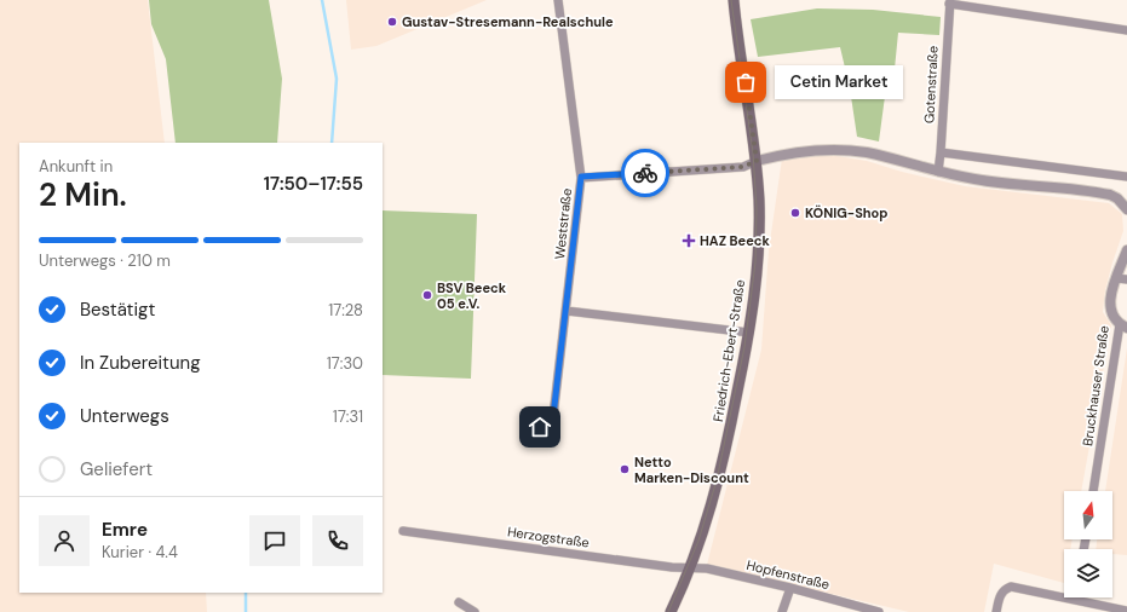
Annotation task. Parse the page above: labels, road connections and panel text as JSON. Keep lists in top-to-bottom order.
{
  "streets": {
    "main road": ["Friedrich-Ebert-Straße"],
    "street": [
      "Gotenstraße",
      "Weststraße",
      "Bruckhauser Straße",
      "Herzogstraße",
      "Hopfenstraße"
    ]
  },
  "crossings": [
    ["Friedrich-Ebert-Straße", "Herzogstraße"],
    ["Friedrich-Ebert-Straße", "Hopfenstraße"],
    ["Herzogstraße", "Hopfenstraße"]
  ],
  "places": {
    "other": [
      "Gustav-Stresemann-Realschule",
      "Cetin Market",
      "KÖNIG-Shop",
      "BSV Beeck 05 e.V.",
      "Netto Marken-Discount"
    ],
    "health": ["HAZ Beeck"]
  },
  "north": "top",
  "page": {
    "bubble": "Cetin Market",
    "heading": ["2 Min.", "Ankunft in", "17:50–17:55"],
    "panel": ["Emre", "Kurier · 4.4"],
    "bar": "Unterwegs · 210 m",
    "list": [
      ["Bestätigt", "17:28"],
      ["In Zubereitung", "17:30"],
      ["Unterwegs", "17:31"],
      "Geliefert"
    ]
  }
}
